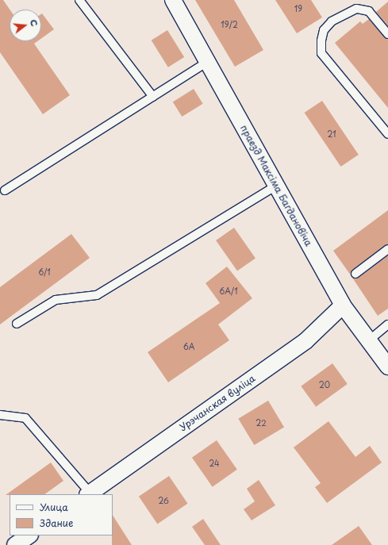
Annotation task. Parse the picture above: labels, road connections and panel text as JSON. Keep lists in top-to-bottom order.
{
  "streets": {
    "street": ["праезд Максіма Багдановіча", "Урэчанская вуліца"]
  },
  "crossings": [
    ["праезд Максіма Багдановіча", "Урэчанская вуліца"]
  ],
  "house_numbers": [
    "19",
    "19/2",
    "21",
    "6/1",
    "6А/1",
    "6А",
    "20",
    "22",
    "24",
    "26"
  ],
  "legend": ["Улица", "Здание"],
  "north": "right"
}
